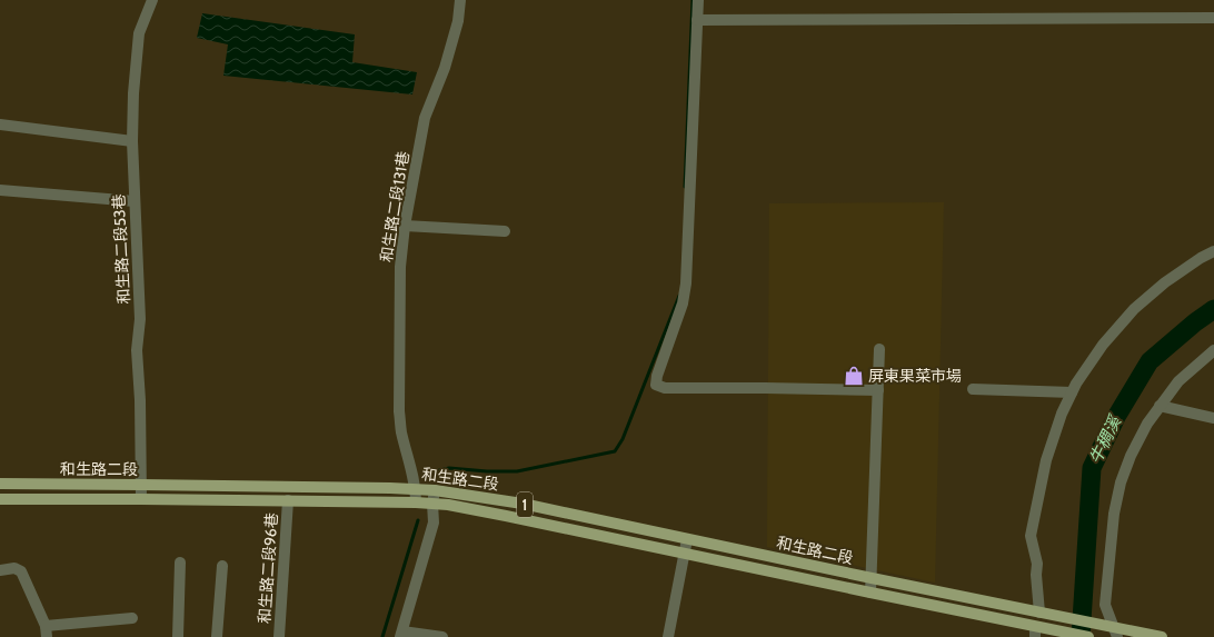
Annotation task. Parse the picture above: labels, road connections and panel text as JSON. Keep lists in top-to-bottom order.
{
  "streets": {
    "main road": ["和生路二段", "1"],
    "street": ["和生路二段131巷", "和生路二段53巷", "和生路二段96巷"]
  },
  "crossings": [
    ["和生路二段131巷", "和生路二段"],
    ["和生路二段53巷", "和生路二段"],
    ["和生路二段", "1"],
    ["和生路二段", "和生路二段96巷"]
  ],
  "water": ["牛稠溪"],
  "places": {
    "shop": ["屏東果菜市場"]
  }
}
